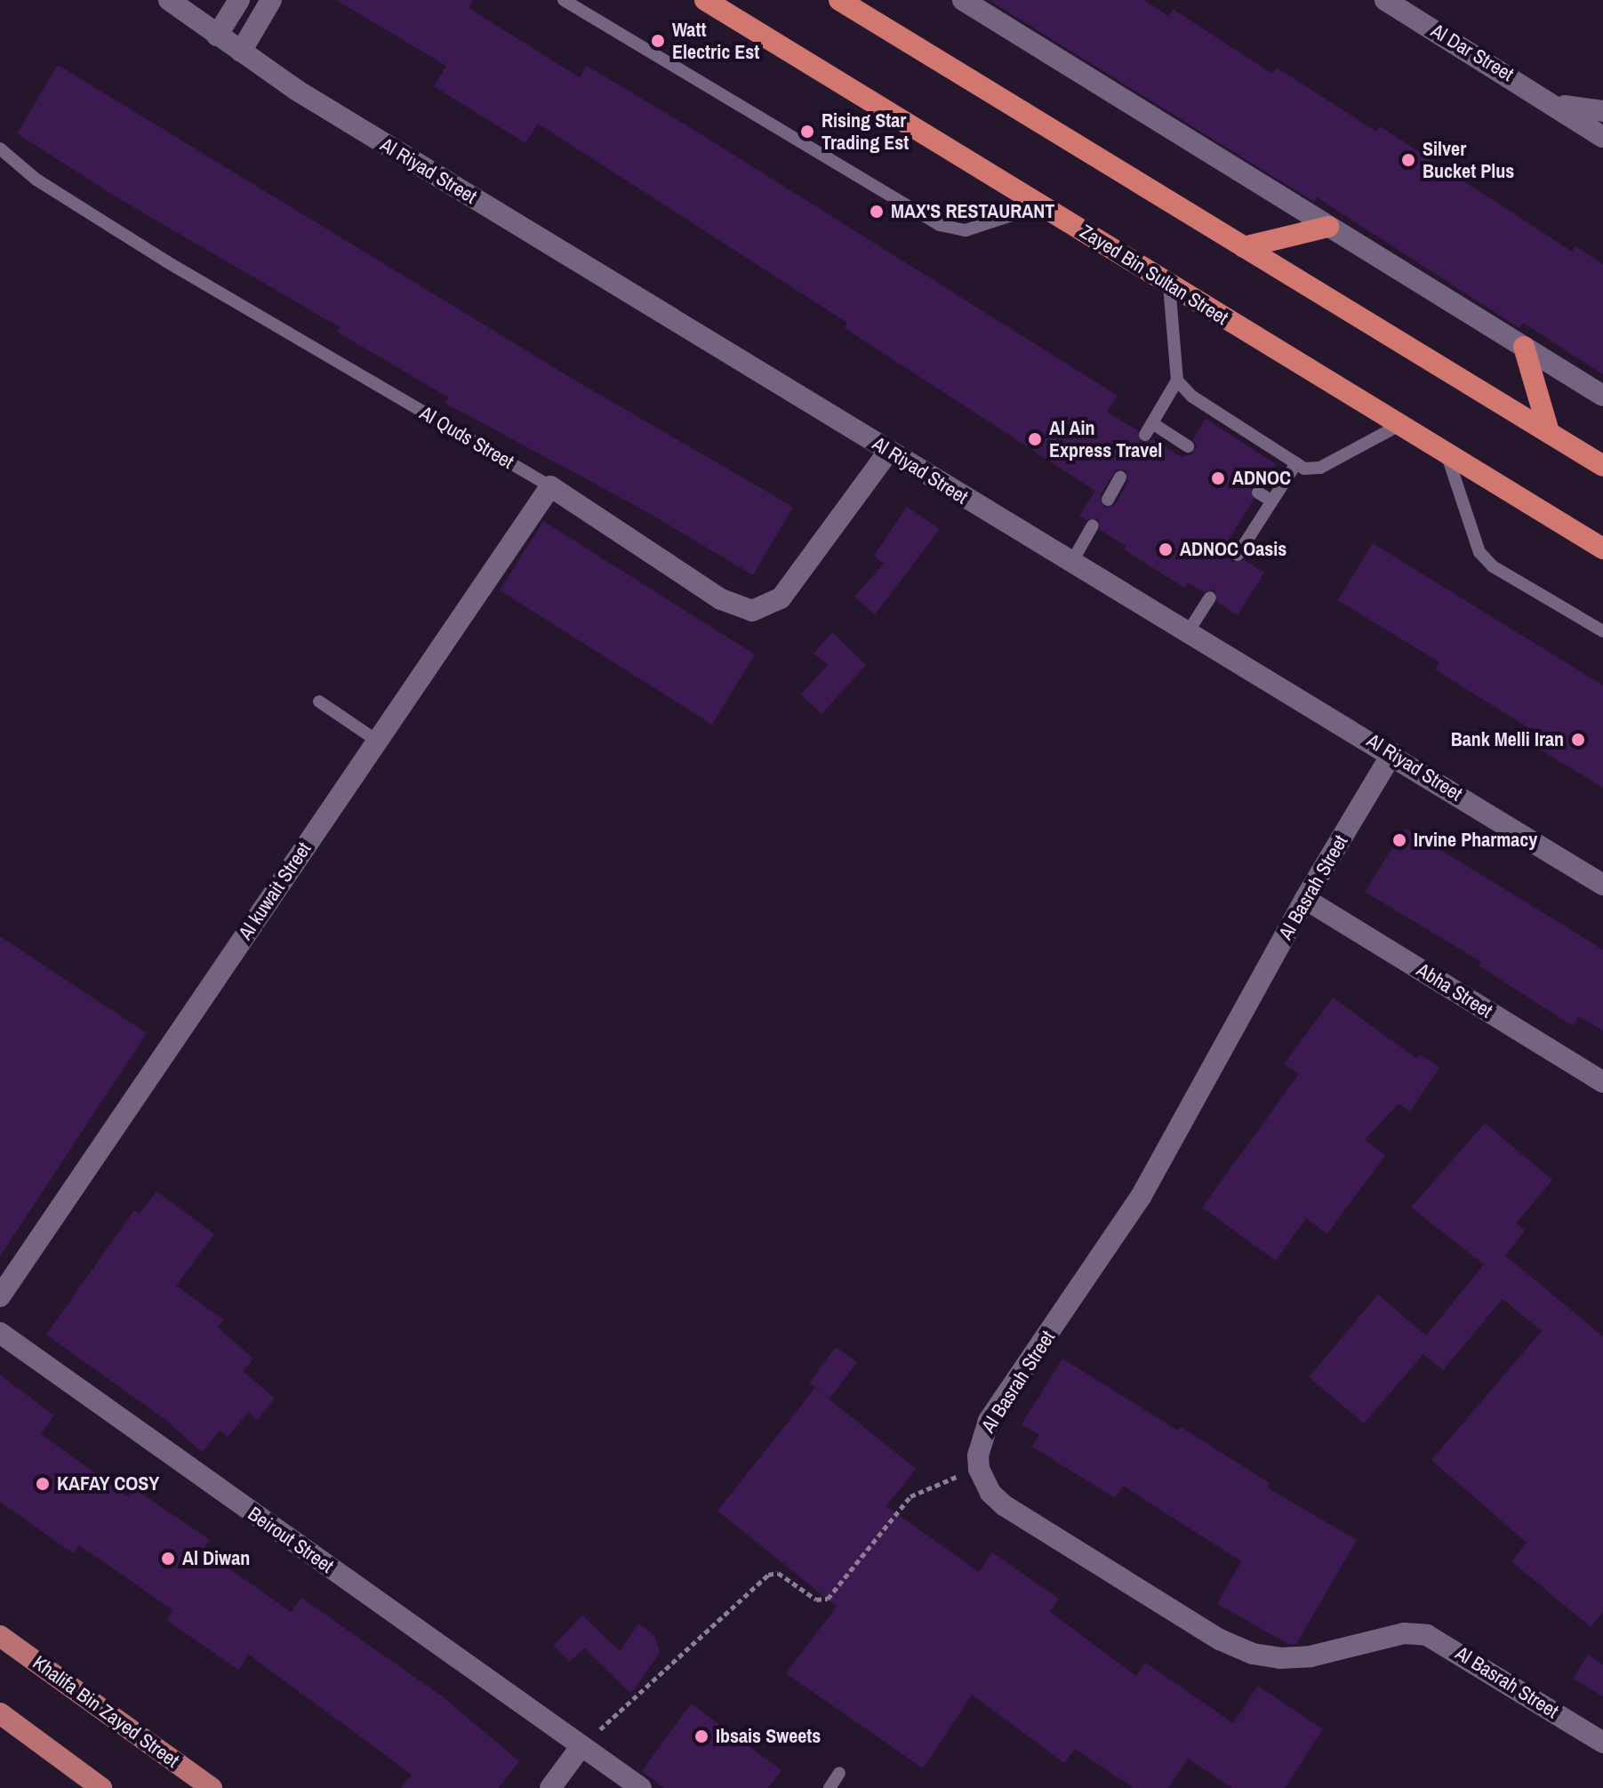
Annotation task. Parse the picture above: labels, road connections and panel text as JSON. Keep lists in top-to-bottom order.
{
  "streets": {
    "highway": ["Zayed Bin Sultan Street"],
    "main road": ["Khalifa Bin Zayed Street"],
    "street": [
      "Al Dar Street",
      "Al Riyad Street",
      "Al Quds Street",
      "Al Basrah Street",
      "Al kuwait Street",
      "Abha Street",
      "Beirout Street"
    ]
  },
  "crossings": [
    ["Al Riyad Street", "Al Quds Street"],
    ["Al Riyad Street", "Al Basrah Street"],
    ["Al Quds Street", "Al kuwait Street"],
    ["Al Basrah Street", "Abha Street"]
  ],
  "places": [
    "Watt Electric Est",
    "Rising Star Trading Est",
    "Silver Bucket Plus",
    "MAX'S RESTAURANT",
    "Al Ain Express Travel",
    "ADNOC",
    "ADNOC Oasis",
    "Bank Melli Iran",
    "Irvine Pharmacy",
    "KAFAY COSY",
    "Al Diwan",
    "Ibsais Sweets"
  ]
}
